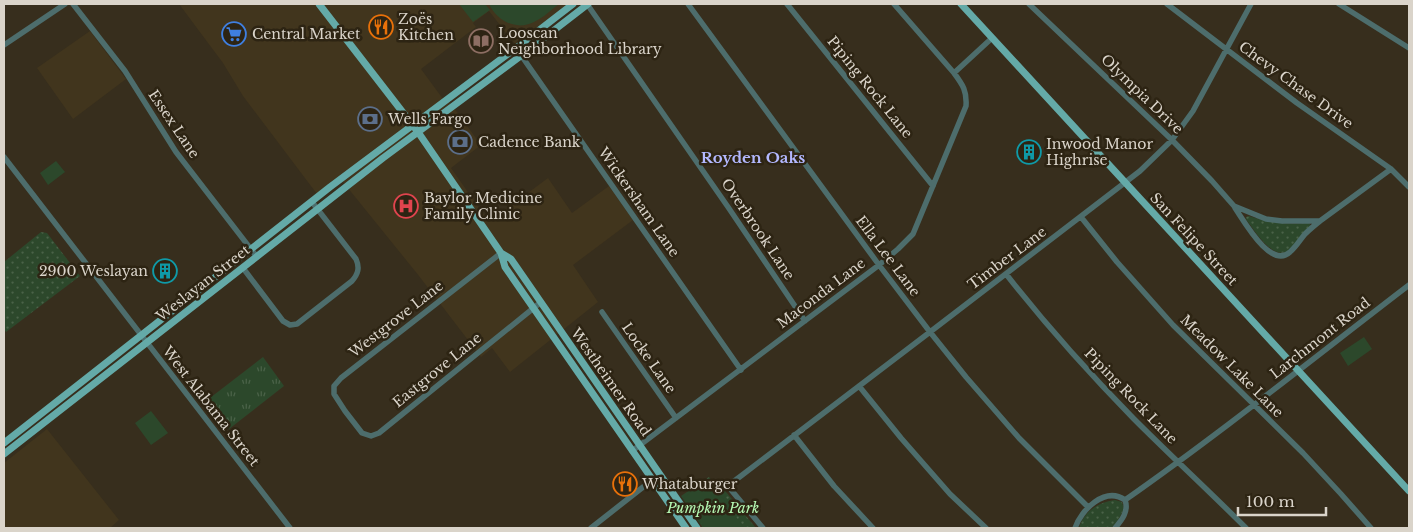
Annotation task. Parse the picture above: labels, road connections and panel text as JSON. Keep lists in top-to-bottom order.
{
  "streets": {
    "main road": ["San Felipe Street", "Weslayan Street", "Westheimer Road"],
    "street": [
      "Chevy Chase Drive",
      "Piping Rock Lane",
      "Olympia Drive",
      "Essex Lane",
      "Wickersham Lane",
      "Overbrook Lane",
      "Ella Lee Lane",
      "Timber Lane",
      "Maconda Lane",
      "Westgrove Lane",
      "Larchmont Road",
      "Locke Lane",
      "Meadow Lake Lane",
      "Eastgrove Lane",
      "West Alabama Street"
    ]
  },
  "crossings": [
    ["Chevy Chase Drive", "Olympia Drive"],
    ["Chevy Chase Drive", "Timber Lane"],
    ["Piping Rock Lane", "Timber Lane"],
    ["Piping Rock Lane", "Maconda Lane"],
    ["Piping Rock Lane", "Larchmont Road"],
    ["Olympia Drive", "Timber Lane"],
    ["Essex Lane", "Weslayan Street"],
    ["Wickersham Lane", "Weslayan Street"],
    ["Wickersham Lane", "Maconda Lane"],
    ["Overbrook Lane", "Weslayan Street"],
    ["Overbrook Lane", "Maconda Lane"],
    ["San Felipe Street", "Timber Lane"],
    ["San Felipe Street", "Larchmont Road"],
    ["Ella Lee Lane", "Timber Lane"],
    ["Ella Lee Lane", "Maconda Lane"],
    ["Timber Lane", "Meadow Lake Lane"],
    ["Weslayan Street", "Westheimer Road"],
    ["Weslayan Street", "West Alabama Street"],
    ["Maconda Lane", "Locke Lane"],
    ["Maconda Lane", "Westheimer Road"],
    ["Westgrove Lane", "Eastgrove Lane"],
    ["Westgrove Lane", "Westheimer Road"],
    ["Larchmont Road", "Meadow Lake Lane"],
    ["Eastgrove Lane", "Westheimer Road"]
  ],
  "districts": ["Royden Oaks"],
  "parks": ["Pumpkin Park"],
  "places": {
    "restaurant": ["Zoës Kitchen", "Whataburger"],
    "supermarket": ["Central Market"],
    "library": ["Looscan Neighborhood Library"],
    "bank": ["Wells Fargo", "Cadence Bank"],
    "building": ["Inwood Manor Highrise", "2900 Weslayan"],
    "hospital": ["Baylor Medicine Family Clinic"]
  },
  "scale_bar": "100 m"
}
